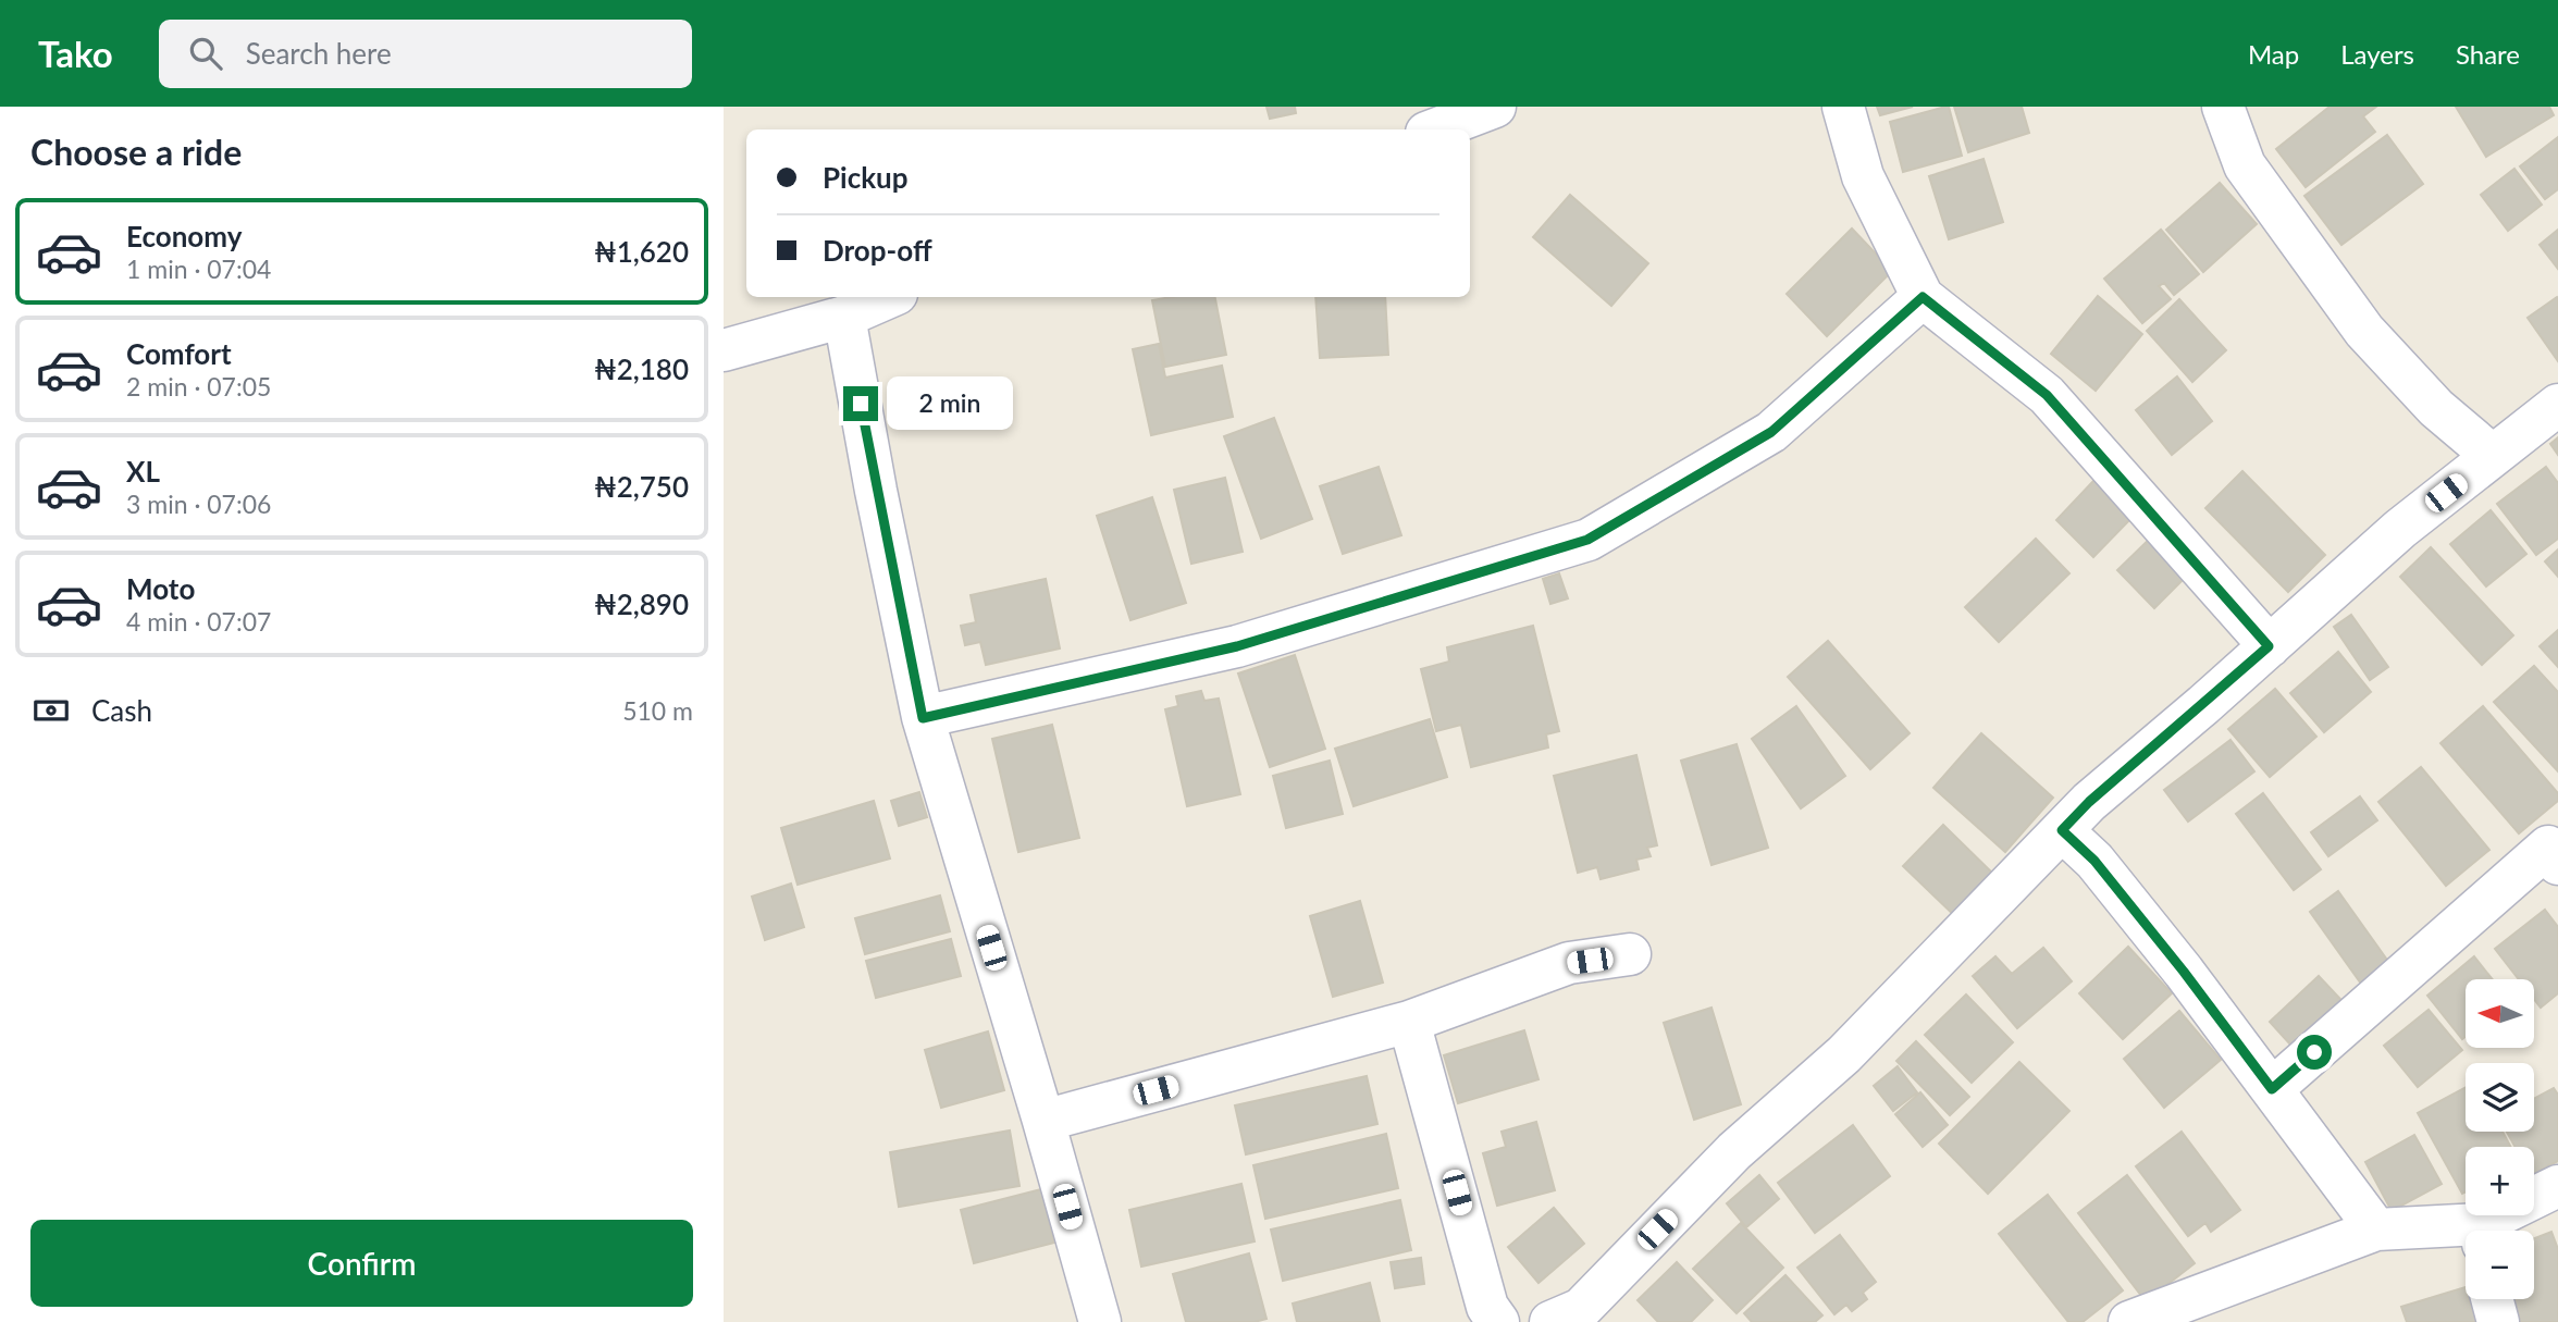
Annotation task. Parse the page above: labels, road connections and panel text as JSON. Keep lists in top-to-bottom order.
{
  "north": "left",
  "page": {
    "header": "Tako",
    "search": "Search here",
    "nav": ["Map", "Layers", "Share"],
    "heading": "Choose a ride",
    "banner": ["Pickup", "Drop-off"],
    "list": [
      {
        "name": "Economy",
        "note": "1 min · 07:04",
        "value": "₦1,620"
      },
      {
        "name": "Comfort",
        "note": "2 min · 07:05",
        "value": "₦2,180"
      },
      {
        "name": "XL",
        "note": "3 min · 07:06",
        "value": "₦2,750"
      },
      {
        "name": "Moto",
        "note": "4 min · 07:07",
        "value": "₦2,890"
      }
    ],
    "bubble": "2 min",
    "pay": ["Cash", "510 m"],
    "map_buttons": ["+", "−"],
    "buttons": "Confirm"
  }
}
